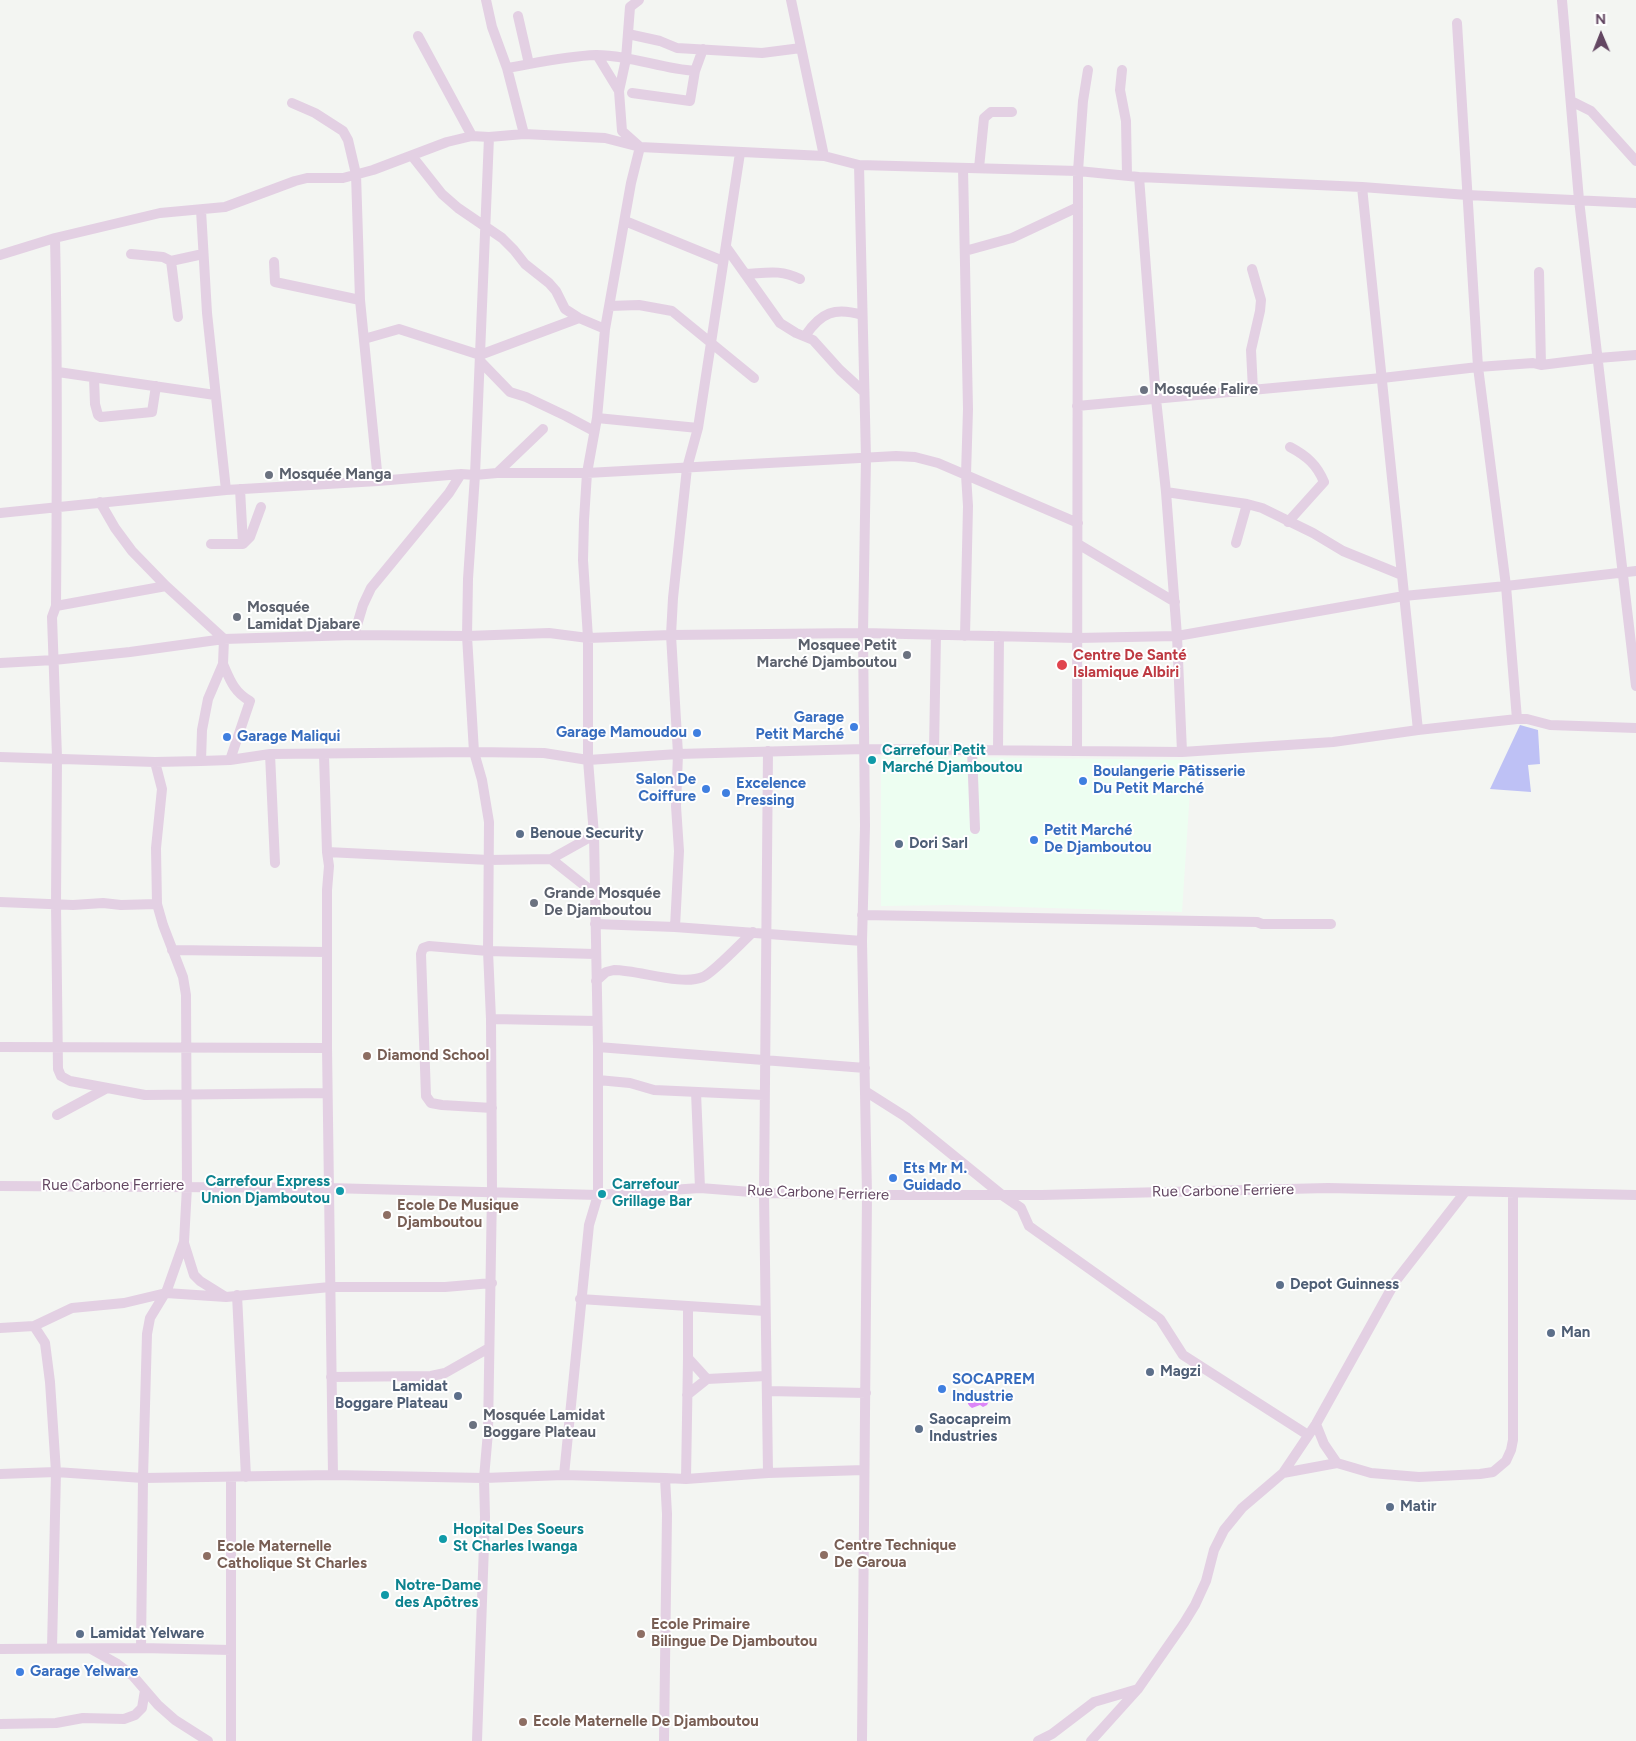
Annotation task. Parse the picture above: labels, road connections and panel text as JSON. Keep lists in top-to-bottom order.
{
  "streets": {
    "street": ["Rue Carbone Ferriere"]
  },
  "places": [
    "Mosquée Falire",
    "Mosquée Manga",
    "Mosquée Lamidat Djabare",
    "Mosquee Petit Marché Djamboutou",
    "Centre De Santé Islamique Albiri",
    "Garage Petit Marché",
    "Garage Mamoudou",
    "Garage Maliqui",
    "Carrefour Petit Marché Djamboutou",
    "Boulangerie Pâtisserie Du Petit Marché",
    "Salon De Coiffure",
    "Excelence Pressing",
    "Benoue Security",
    "Petit Marché De Djamboutou",
    "Dori Sarl",
    "Grande Mosquée De Djamboutou",
    "Diamond School",
    "Ets Mr M. Guidado",
    "Carrefour Express Union Djamboutou",
    "Carrefour Grillage Bar",
    "Ecole De Musique Djamboutou",
    "Depot Guinness",
    "Man",
    "Magzi",
    "SOCAPREM Industrie",
    "Lamidat Boggare Plateau",
    "Mosquée Lamidat Boggare Plateau",
    "Saocapreim Industries",
    "Matir",
    "Hopital Des Soeurs St Charles Iwanga",
    "Centre Technique De Garoua",
    "Ecole Maternelle Catholique St Charles",
    "Notre-Dame des Apôtres",
    "Lamidat Yelware",
    "Ecole Primaire Bilingue De Djamboutou",
    "Garage Yelware",
    "Ecole Maternelle De Djamboutou"
  ],
  "north": "top"
}
